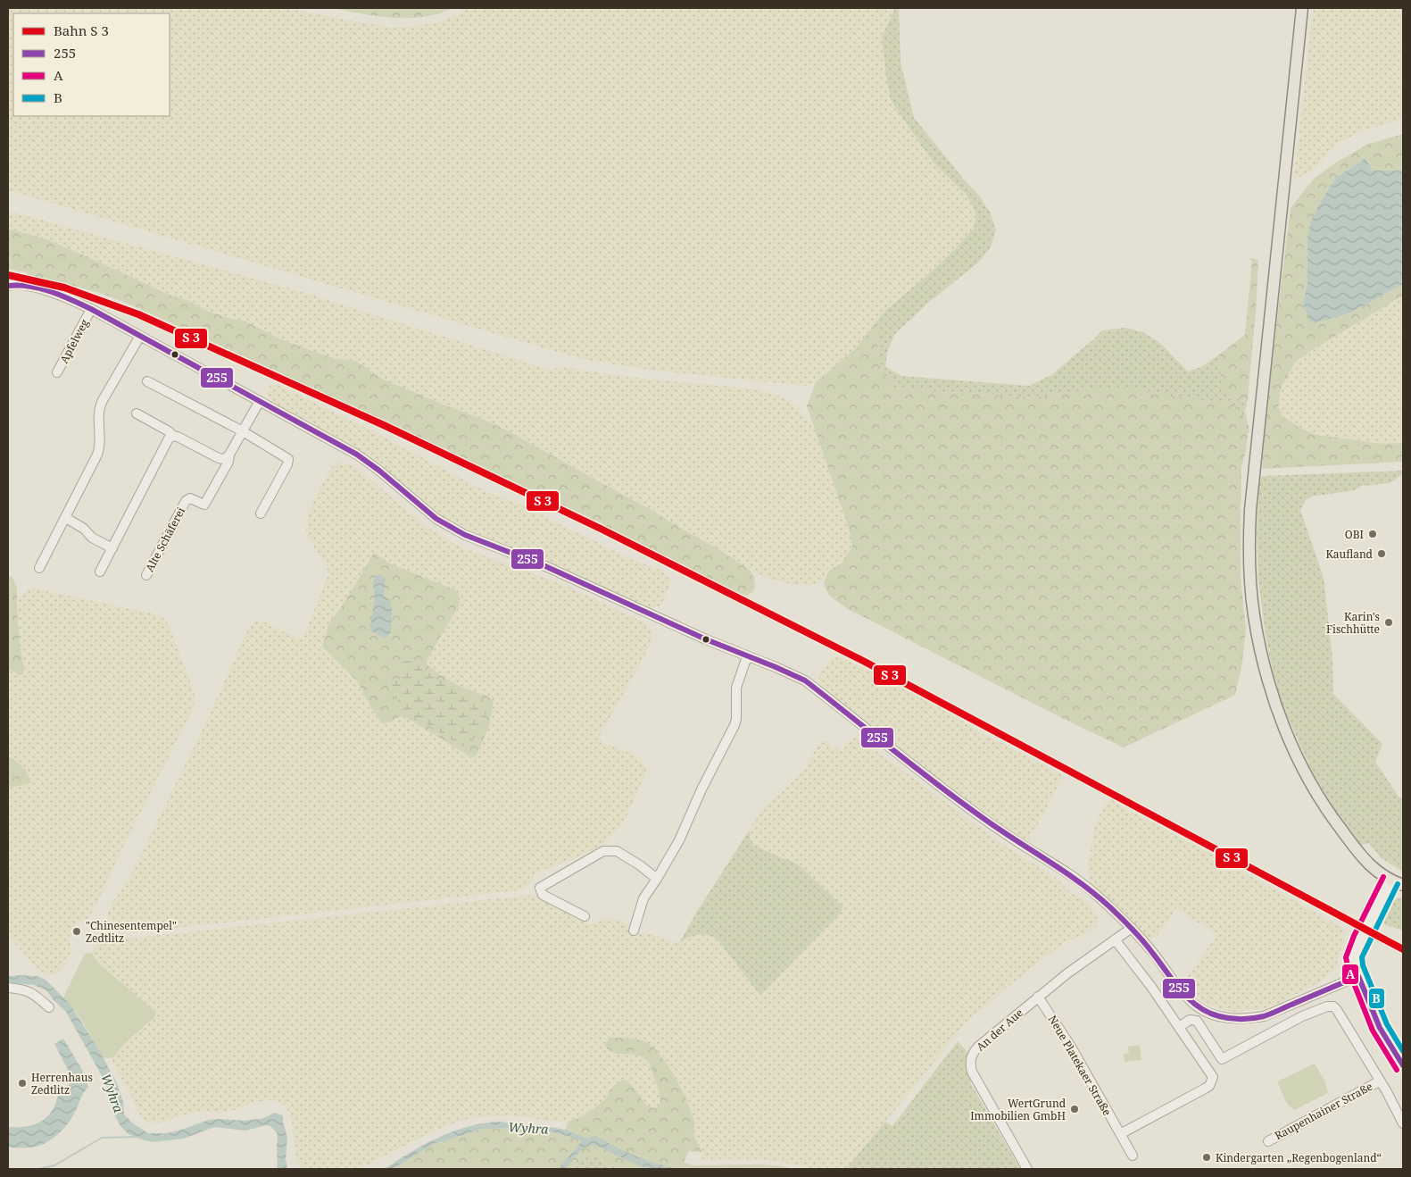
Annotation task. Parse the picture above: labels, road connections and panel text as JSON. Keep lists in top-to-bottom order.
{
  "streets": {
    "street": [
      "Apfelweg",
      "Alte Schäferei",
      "An der Aue",
      "Neue Platekaer Straße",
      "Raupenhainer Straße"
    ]
  },
  "crossings": [
    ["An der Aue", "Neue Platekaer Straße"]
  ],
  "water": ["Wyhra"],
  "places": [
    "OBI",
    "Kaufland",
    "Karin's Fischhütte",
    "\"Chinesentempel\" Zedtlitz",
    "Herrenhaus Zedtlitz",
    "WertGrund Immobilien GmbH",
    "Kindergarten „Regenbogenland“"
  ],
  "lines": ["transit line 255", "transit line A", "transit line B"],
  "legend": [
    "Bahn S 3",
    "255",
    "A",
    "B"
  ]
}
